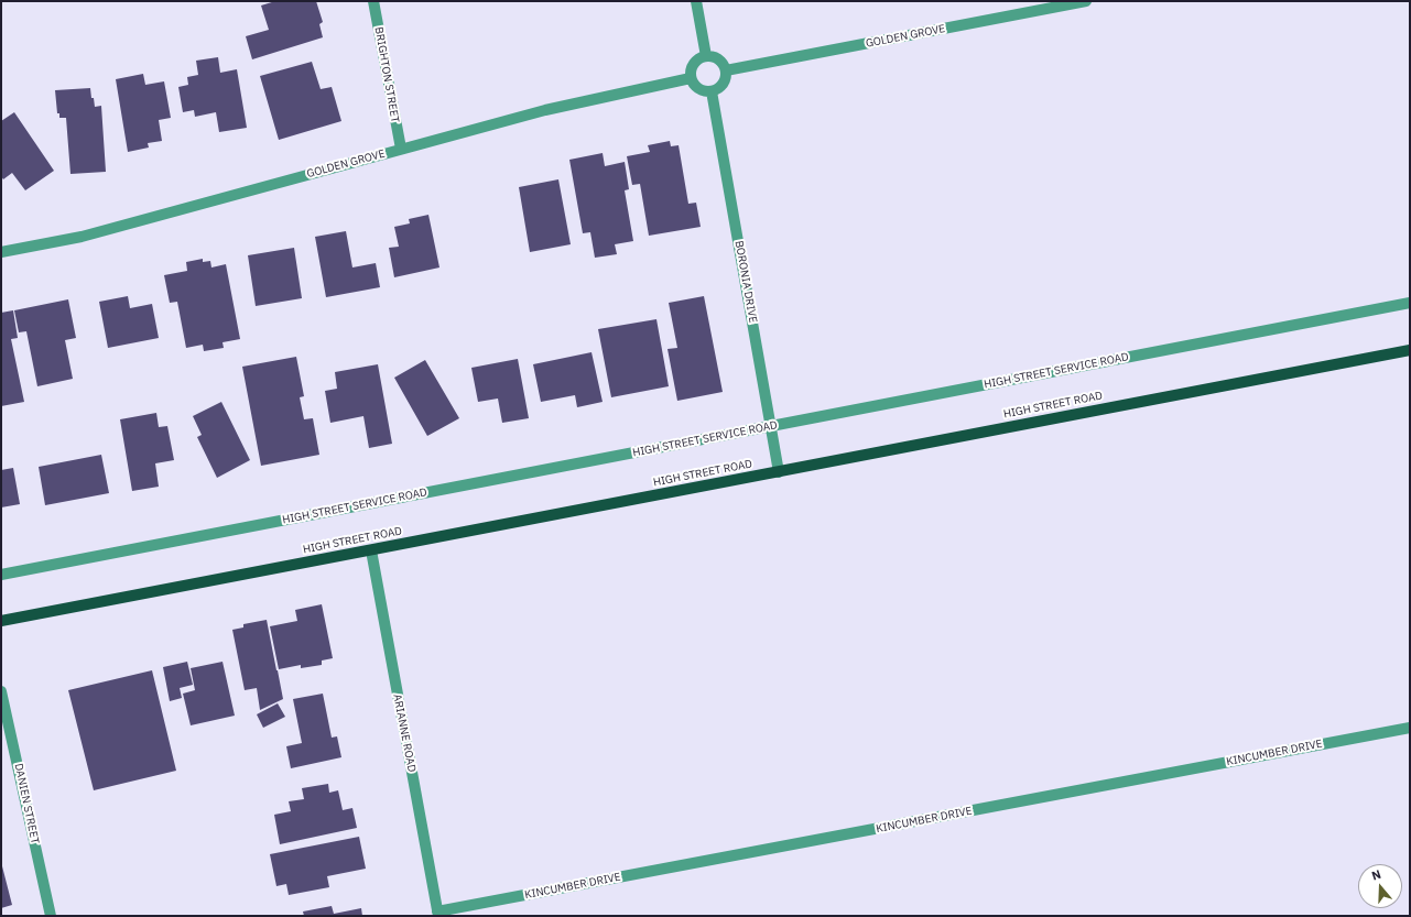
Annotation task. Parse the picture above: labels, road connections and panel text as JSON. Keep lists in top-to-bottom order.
{
  "streets": {
    "main road": ["HIGH STREET ROAD"],
    "street": [
      "GOLDEN GROVE",
      "BRIGHTON STREET",
      "BORONIA DRIVE",
      "HIGH STREET SERVICE ROAD",
      "ARIANNE ROAD",
      "KINCUMBER DRIVE",
      "DANIEN STREET"
    ]
  },
  "crossings": [
    ["GOLDEN GROVE", "BRIGHTON STREET"],
    ["GOLDEN GROVE", "BORONIA DRIVE"],
    ["BORONIA DRIVE", "HIGH STREET SERVICE ROAD"],
    ["BORONIA DRIVE", "HIGH STREET ROAD"],
    ["HIGH STREET ROAD", "ARIANNE ROAD"],
    ["ARIANNE ROAD", "KINCUMBER DRIVE"]
  ],
  "north": "top"
}
